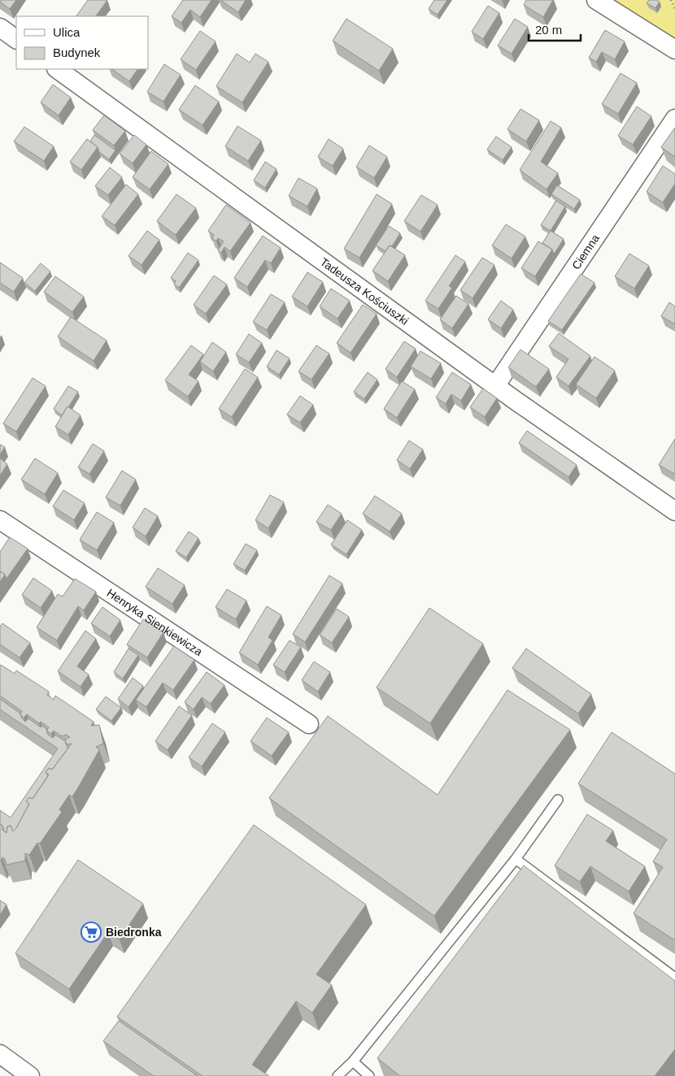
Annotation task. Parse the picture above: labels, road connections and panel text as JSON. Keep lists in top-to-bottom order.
{
  "streets": {
    "street": ["Ciemna", "Tadeusza Kościuszki", "Henryka Sienkiewicza"]
  },
  "crossings": [
    ["Ciemna", "Tadeusza Kościuszki"]
  ],
  "places": {
    "supermarket": ["Biedronka"]
  },
  "legend": ["Ulica", "Budynek"],
  "scale_bar": "20 m"
}
